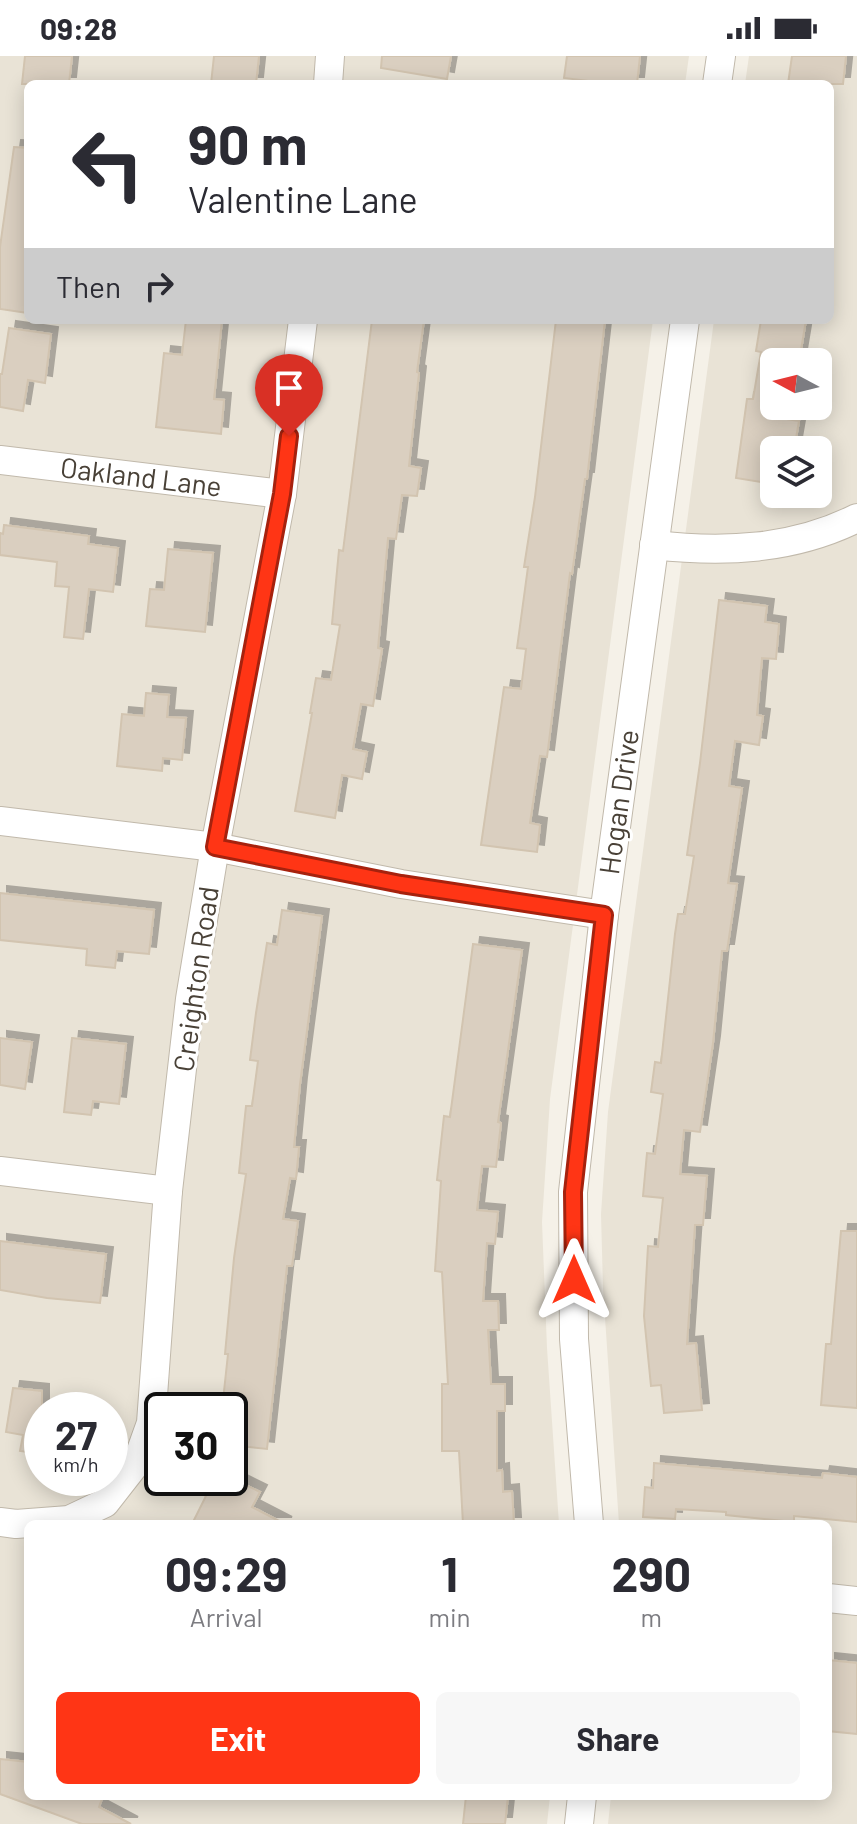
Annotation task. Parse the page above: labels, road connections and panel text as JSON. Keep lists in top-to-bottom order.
{
  "streets": {
    "street": ["Oakland Lane", "Hogan Drive", "Creighton Road"]
  },
  "crossings": [
    ["Oakland Lane", "Creighton Road"]
  ],
  "north": "left",
  "page": {
    "status": "09:28",
    "turn": ["90 m", "Valentine Lane"],
    "then": "Then",
    "speed": "27 km/h",
    "limit": "30",
    "eta": [
      "09:29",
      "Arrival",
      "1",
      "min",
      "290",
      "m"
    ],
    "buttons": ["Exit", "Share"]
  }
}
